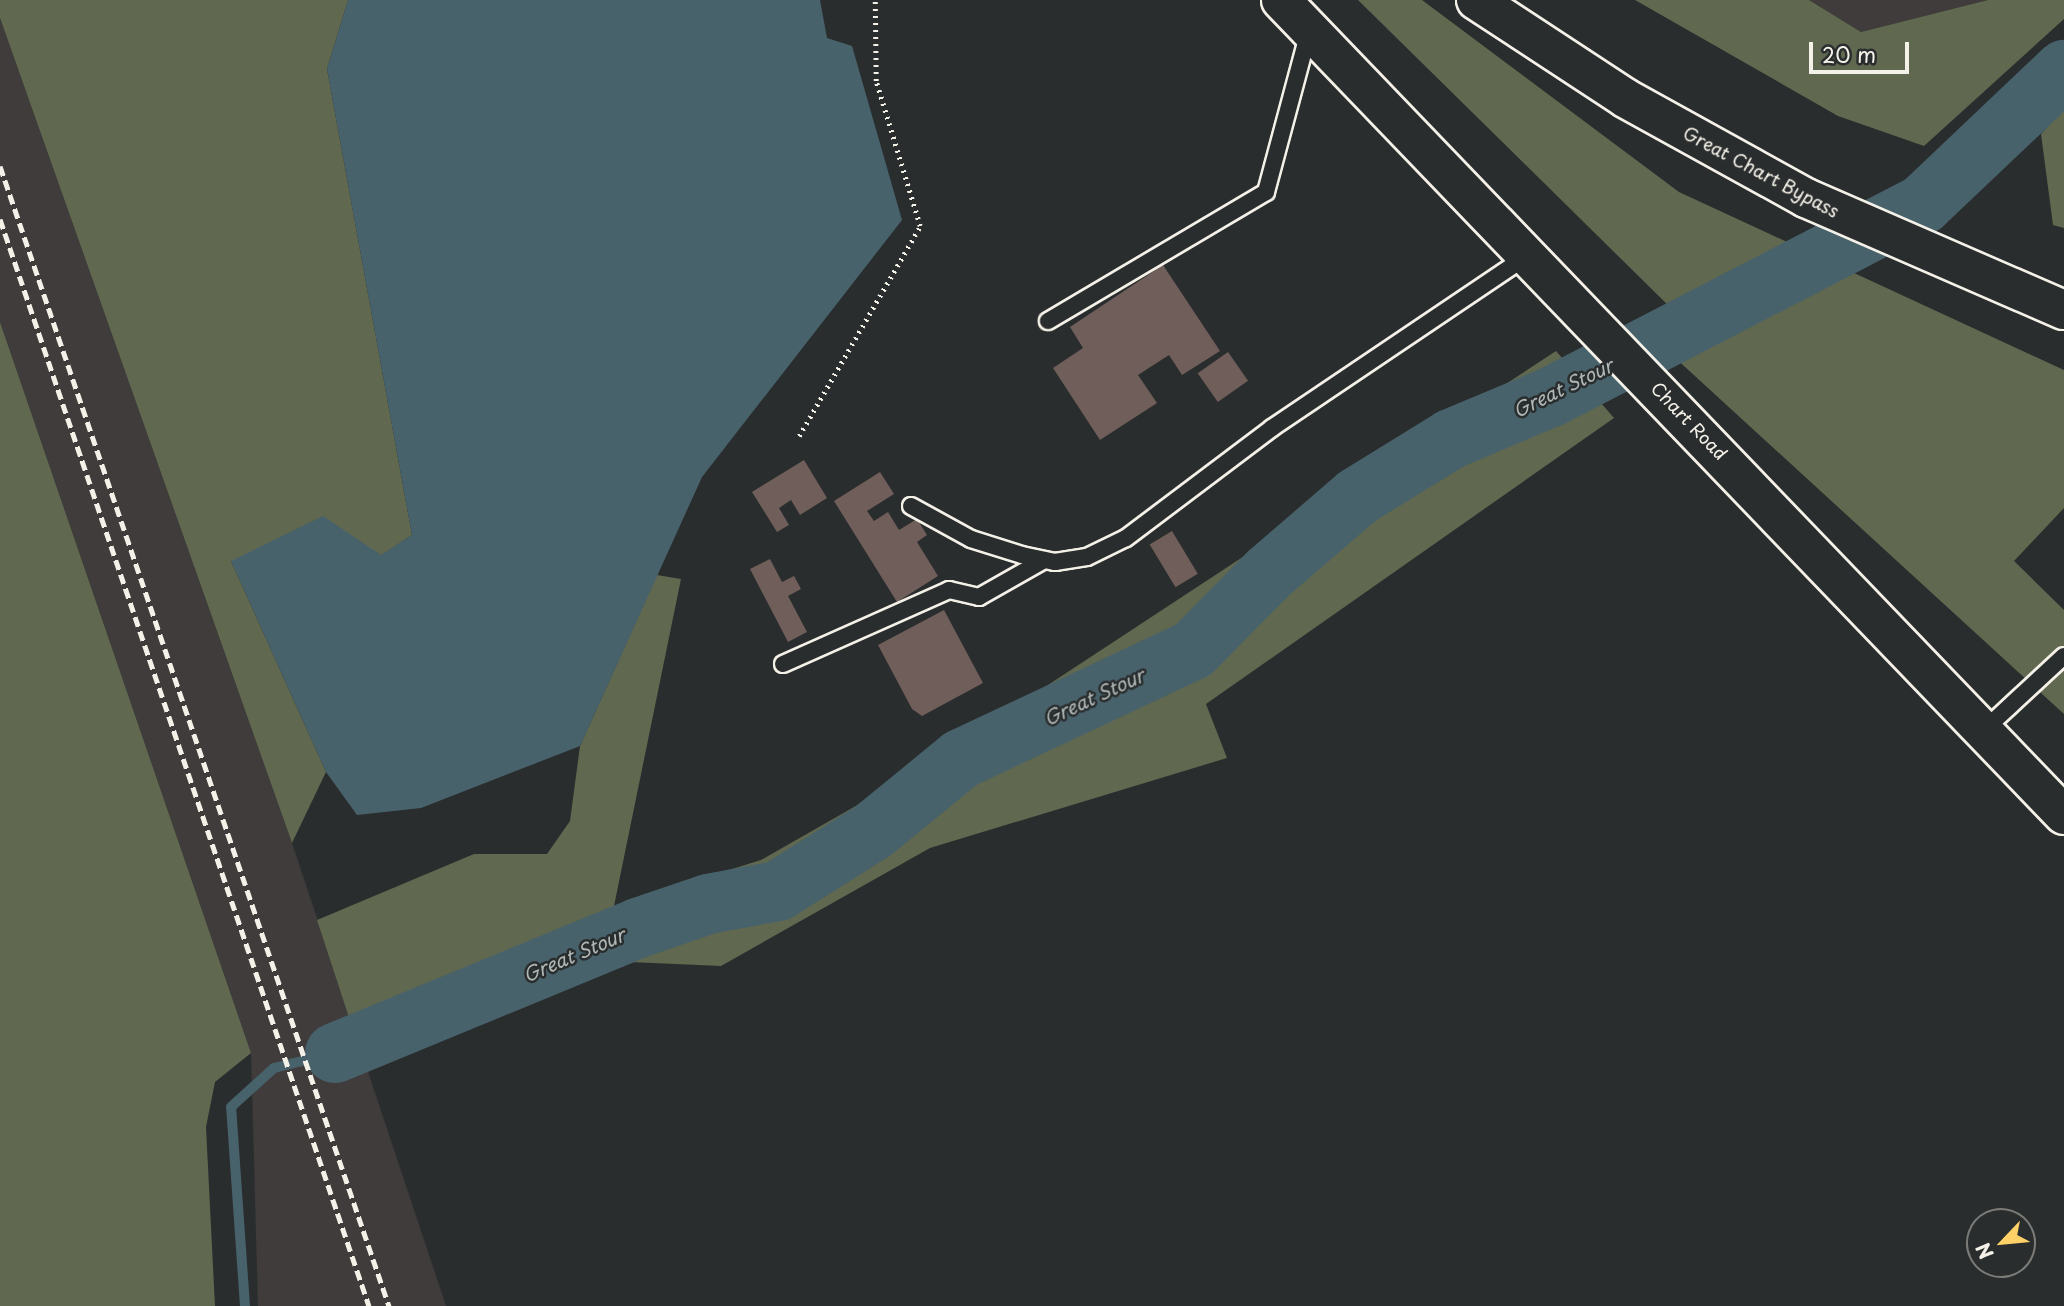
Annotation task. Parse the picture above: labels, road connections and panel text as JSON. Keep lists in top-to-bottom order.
{
  "streets": {
    "street": ["Great Chart Bypass", "Chart Road"]
  },
  "water": ["Great Stour"],
  "scale_bar": "20 m",
  "north": "bottom left"
}
